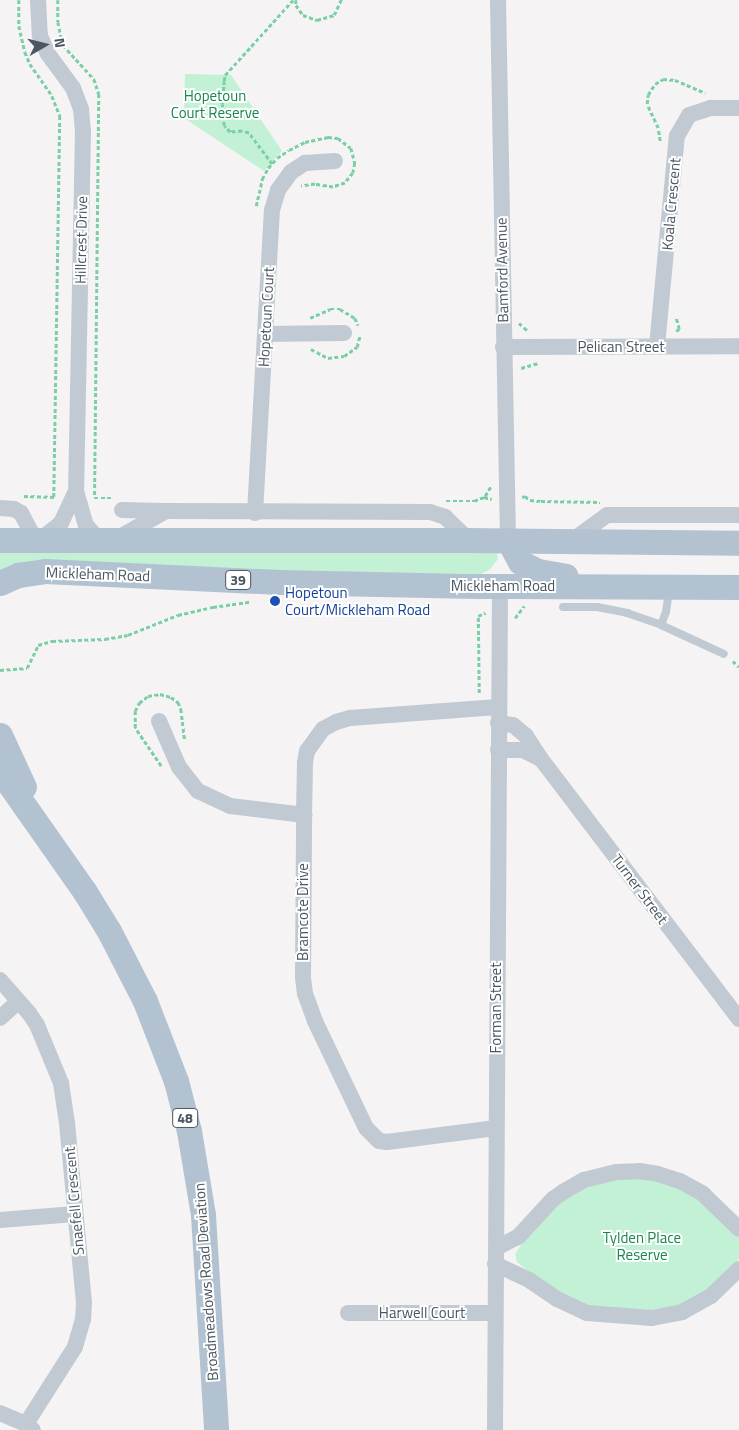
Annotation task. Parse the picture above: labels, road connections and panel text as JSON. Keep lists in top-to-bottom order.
{
  "streets": {
    "main road": [
      "Mickleham Road",
      "39",
      "48",
      "Broadmeadows Road Deviation"
    ],
    "street": [
      "Koala Crescent",
      "Hillcrest Drive",
      "Bamford Avenue",
      "Hopetoun Court",
      "Pelican Street",
      "Turner Street",
      "Bramcote Drive",
      "Forman Street",
      "Snaefell Crescent",
      "Harwell Court"
    ]
  },
  "crossings": [
    ["Koala Crescent", "Pelican Street"],
    ["Bamford Avenue", "Pelican Street"],
    ["Mickleham Road", "Forman Street"],
    ["Turner Street", "Bramcote Drive"],
    ["Turner Street", "Forman Street"],
    ["Bramcote Drive", "Forman Street"],
    ["Forman Street", "Harwell Court"]
  ],
  "parks": ["Hopetoun Court Reserve", "Tylden Place Reserve"],
  "places": ["Hopetoun Court/Mickleham Road"],
  "north": "right"
}
